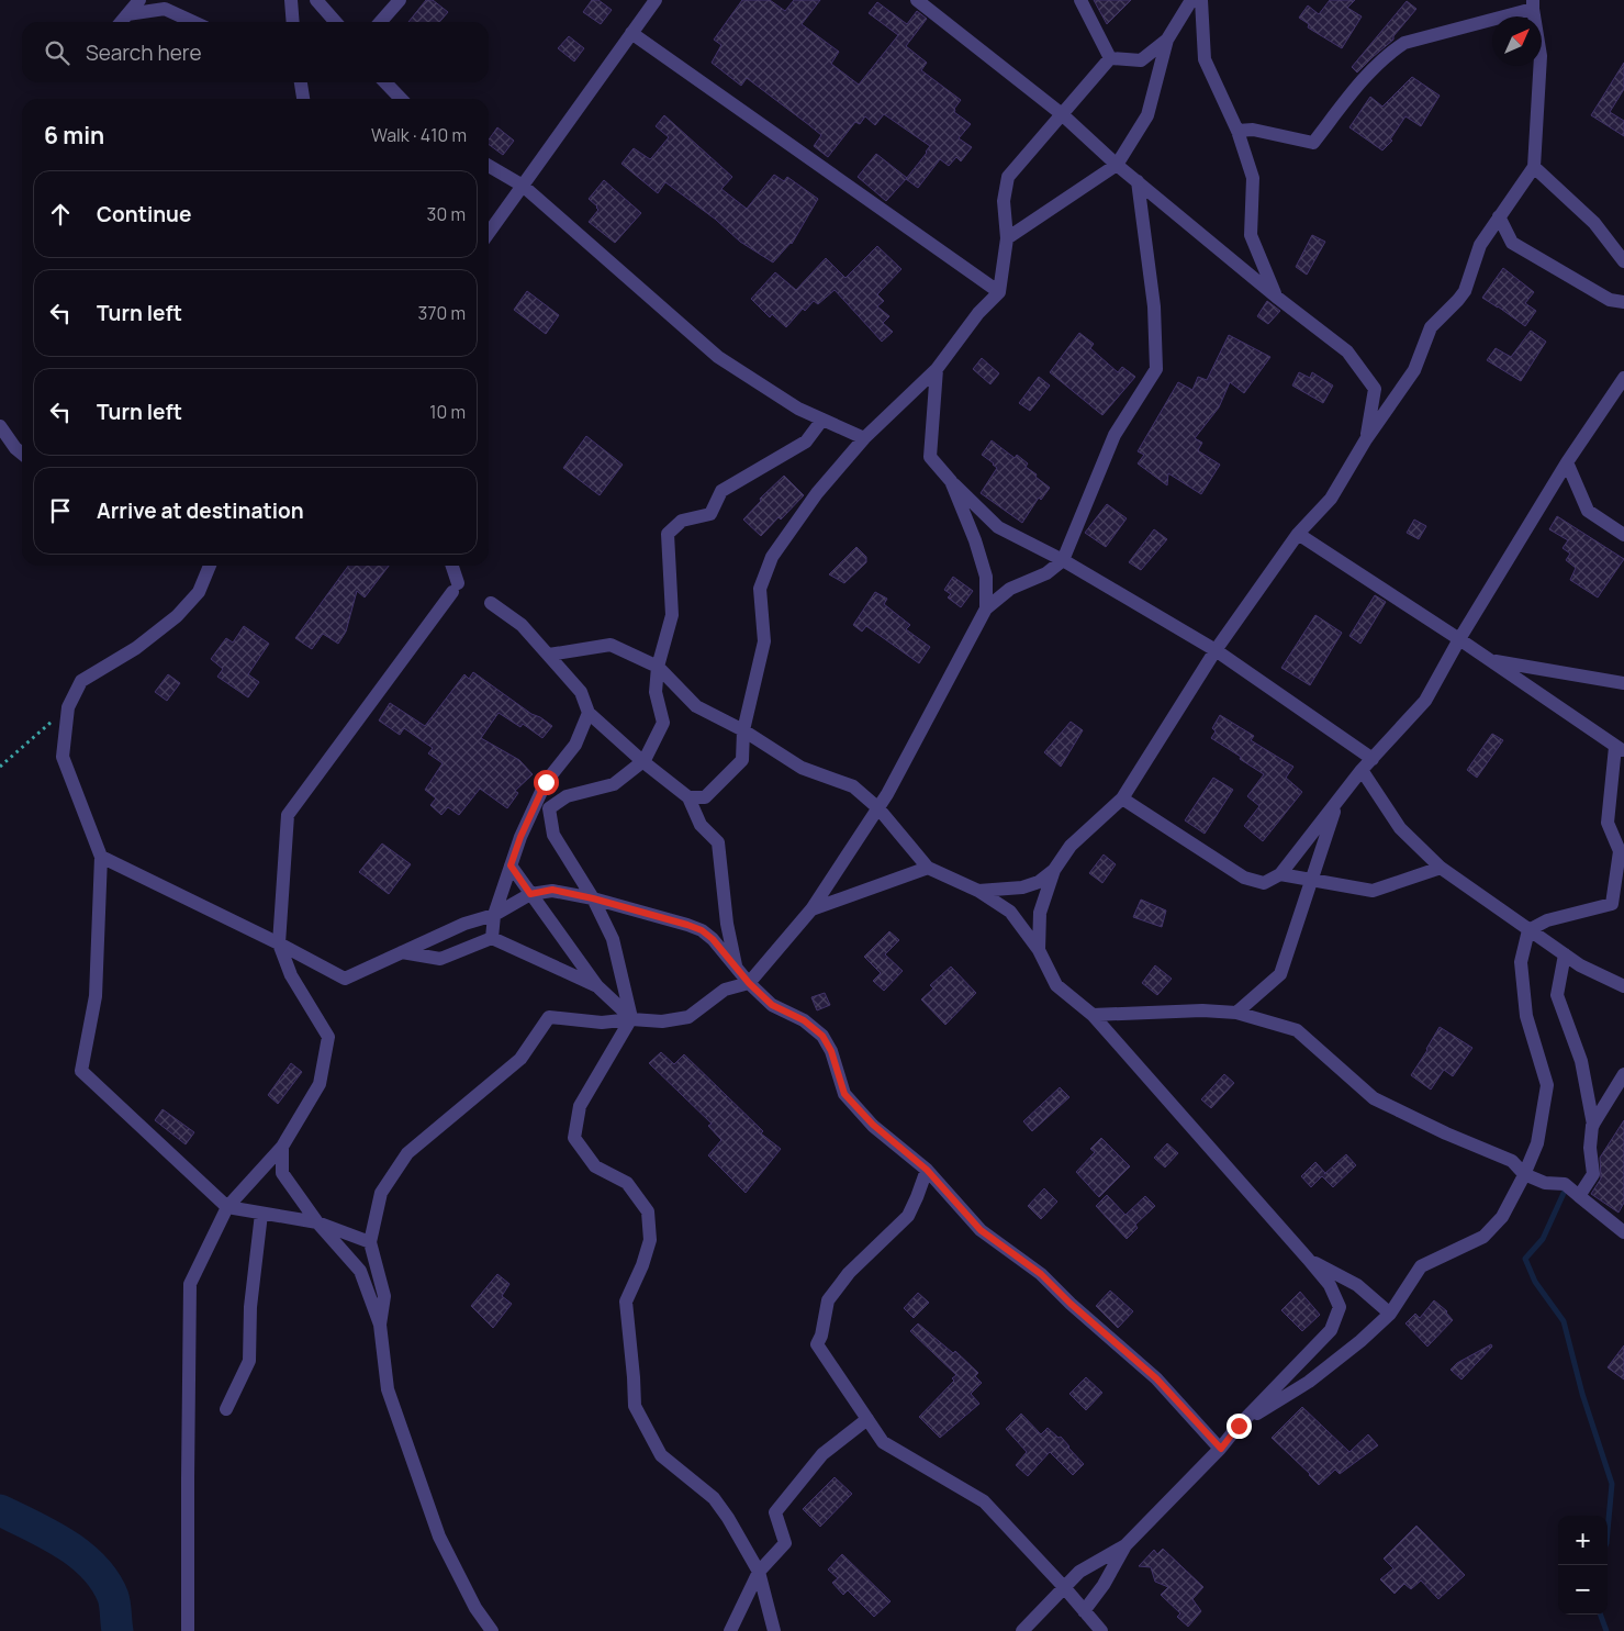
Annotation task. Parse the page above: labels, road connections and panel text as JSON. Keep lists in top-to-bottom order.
{
  "north": "top right",
  "page": {
    "search": "Search here",
    "heading": ["6 min", "Walk · 410 m"],
    "list": [
      ["Continue", "30 m"],
      ["Turn left", "370 m"],
      ["Turn left", "10 m"],
      "Arrive at destination"
    ],
    "map_buttons": ["+", "−"]
  }
}
